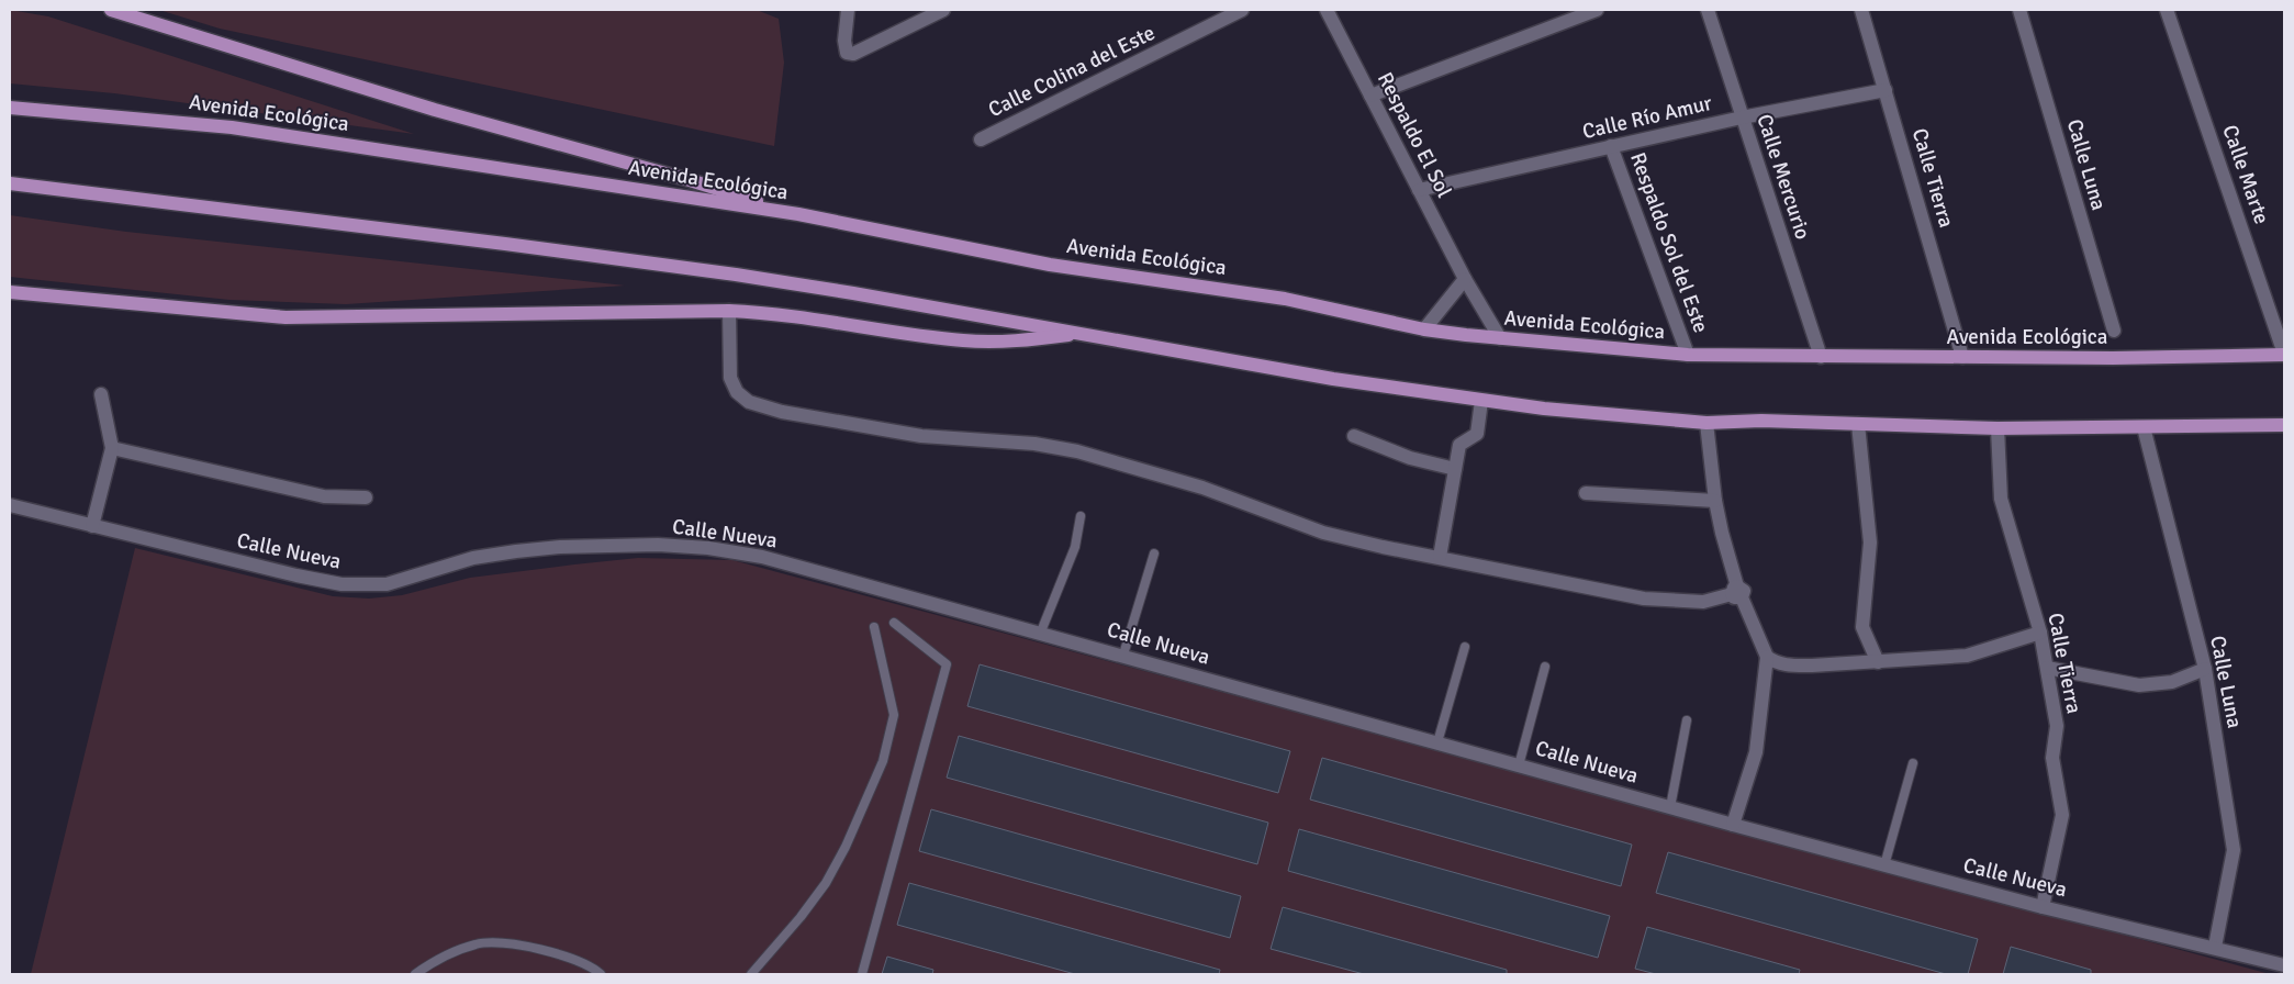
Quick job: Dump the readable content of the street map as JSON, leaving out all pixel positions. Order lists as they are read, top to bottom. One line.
{"streets":{"main road":["Avenida Ecológica"],"street":["Calle Colina del Este","Calle Río Amur","Respaldo El Sol","Calle Luna","Calle Marte","Calle Mercurio","Calle Tierra","Respaldo Sol del Este","Calle Nueva"]},"crossings":[["Avenida Ecológica","Respaldo El Sol"],["Avenida Ecológica","Calle Marte"],["Avenida Ecológica","Calle Mercurio"],["Avenida Ecológica","Calle Tierra"],["Avenida Ecológica","Respaldo Sol del Este"],["Calle Río Amur","Respaldo El Sol"],["Calle Río Amur","Calle Mercurio"],["Calle Río Amur","Calle Tierra"],["Calle Río Amur","Respaldo Sol del Este"],["Calle Luna","Calle Nueva"],["Calle Tierra","Calle Nueva"]]}
